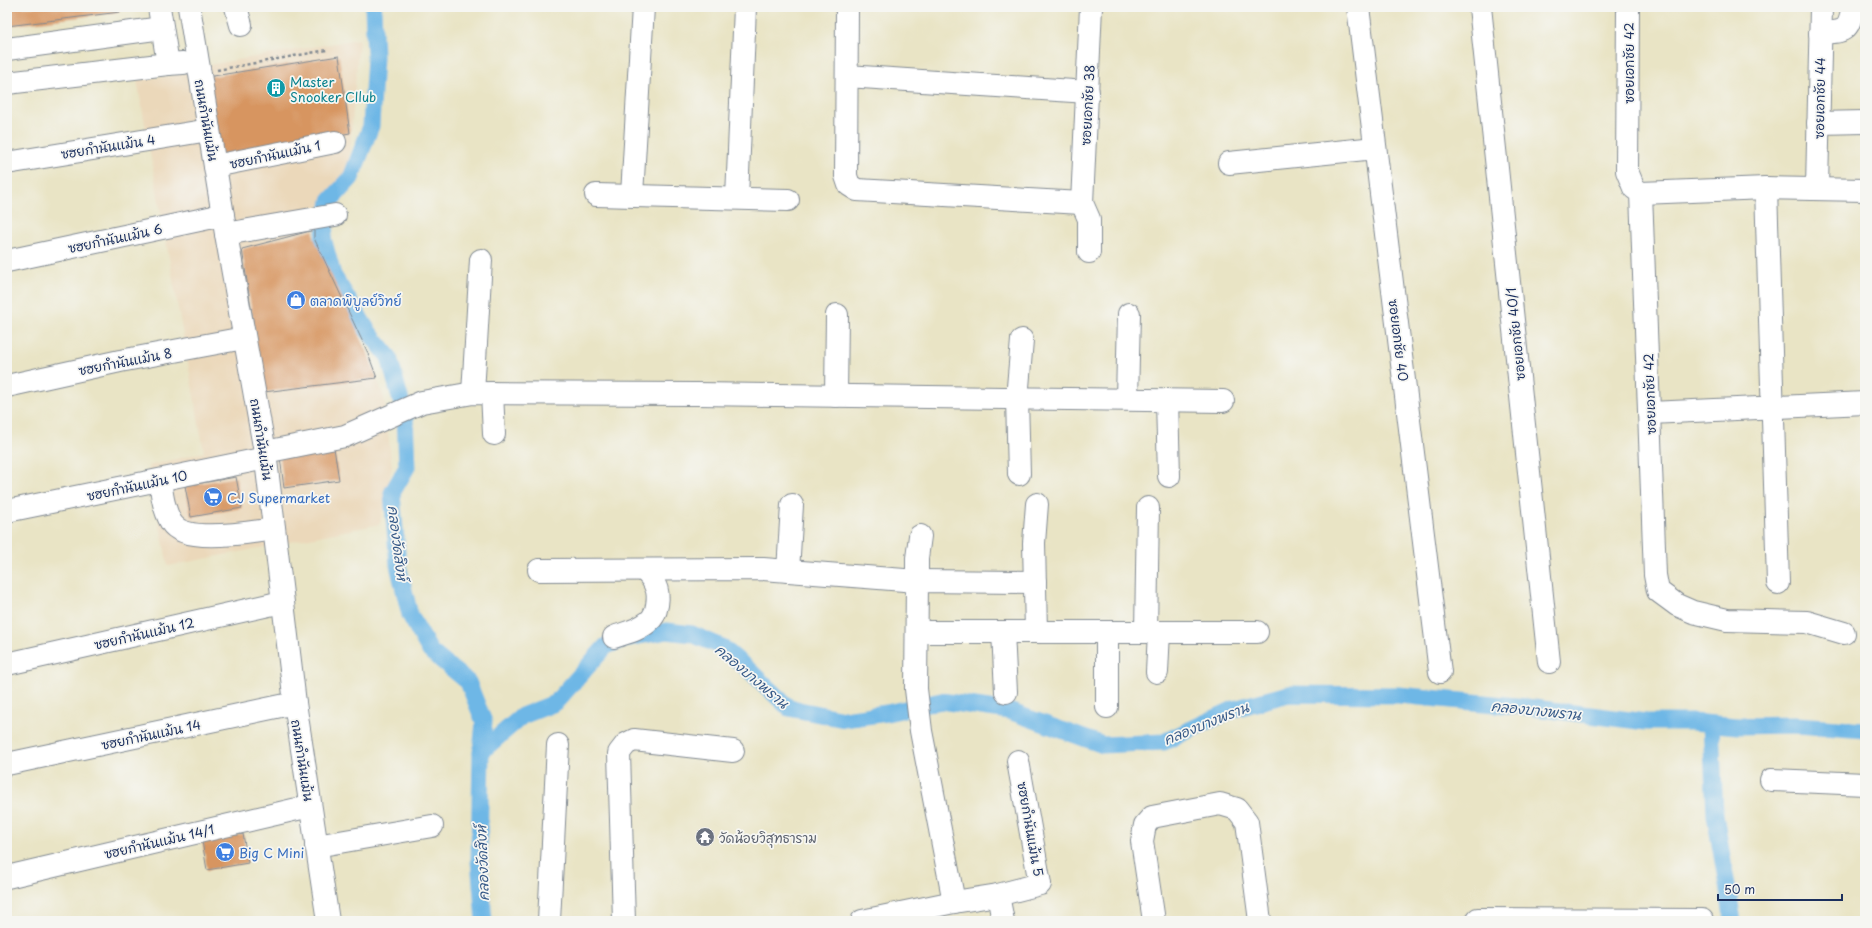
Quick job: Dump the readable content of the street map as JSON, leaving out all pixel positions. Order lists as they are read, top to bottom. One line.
{"streets":{"street":["ซอยเอกชัย 42","ซอยเอกชัย 44","ซอยเอกชัย 38","ถนนกำนันแม้น","ซฮยกำนันแม้น 4","ซฮยกำนันแม้น 1","ซฮยกำนันแม้น 6","ซอยเอกชัย 40/1","ซอยเอกชัย 40","ซฮยกำนันแม้น 8","ซฮยกำนันแม้น 10","ซฮยกำนันแม้น 12","ซฮยกำนันแม้น 14","ซฮยกำนันแม้น 5","ซฮยกำนันแม้น 14/1"]},"crossings":[["ถนนกำนันแม้น","ซฮยกำนันแม้น 4"],["ถนนกำนันแม้น","ซฮยกำนันแม้น 1"],["ถนนกำนันแม้น","ซฮยกำนันแม้น 6"],["ถนนกำนันแม้น","ซฮยกำนันแม้น 8"],["ถนนกำนันแม้น","ซฮยกำนันแม้น 10"],["ถนนกำนันแม้น","ซฮยกำนันแม้น 12"],["ถนนกำนันแม้น","ซฮยกำนันแม้น 14"],["ถนนกำนันแม้น","ซฮยกำนันแม้น 14/1"]],"water":["คลองวัดสิงห์","คลองบางพราน"],"places":{"building":["Master Snooker Cllub"],"shop":["ตลาดพิบูลย์วิทย์"],"supermarket":["CJ Supermarket","Big C Mini"],"temple":["วัดน้อยวิสุทธาราม"]},"scale_bar":"50 m"}
